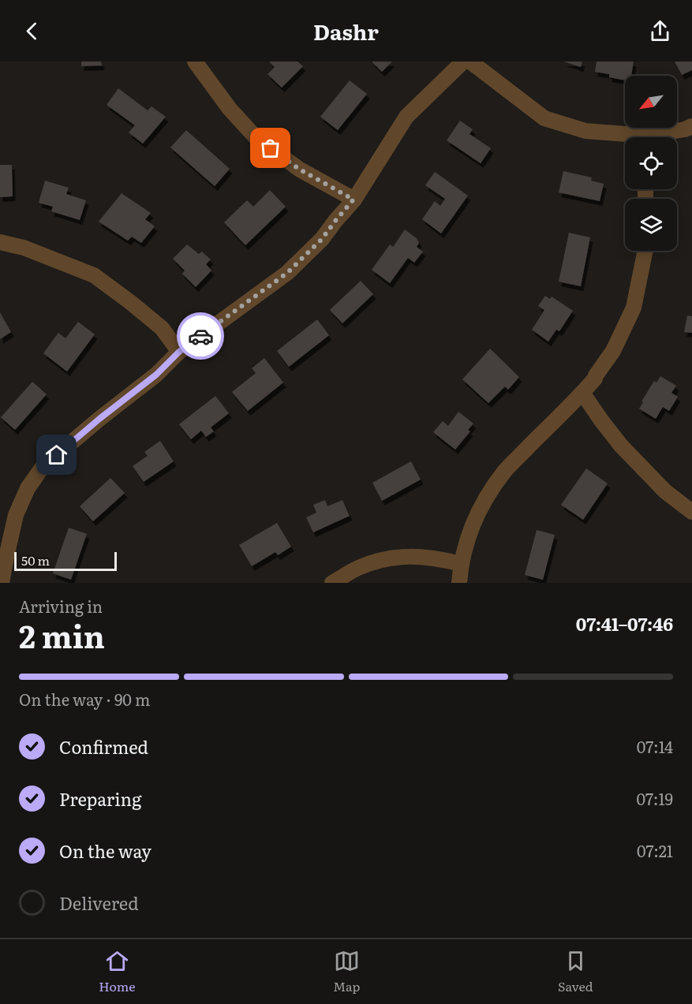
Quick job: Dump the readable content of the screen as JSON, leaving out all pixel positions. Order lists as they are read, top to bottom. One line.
{"scale_bar":"50 m","north":"bottom left","page":{"header":"Dashr","scale":"50 m","heading":["2 min","Arriving in","07:41–07:46"],"bar":"On the way · 90 m","list":[["Confirmed","07:14"],["Preparing","07:19"],["On the way","07:21"],"Delivered"],"tabs":["Home","Map","Saved"]}}
